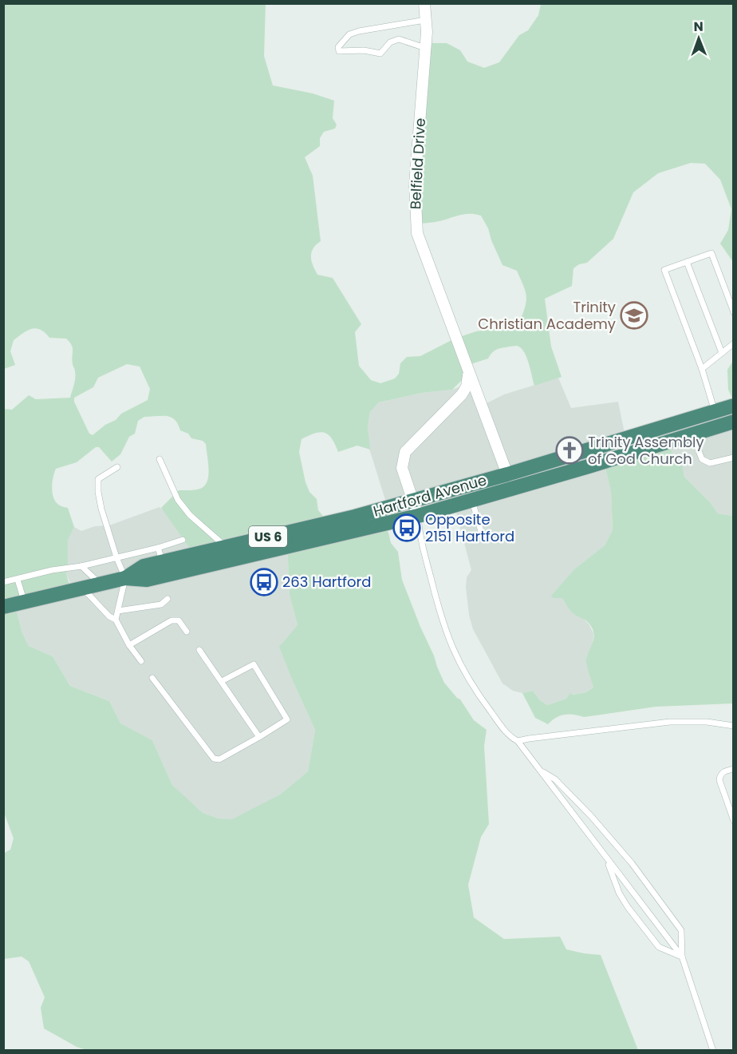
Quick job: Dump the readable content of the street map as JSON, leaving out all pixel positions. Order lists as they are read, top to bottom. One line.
{"streets":{"highway":["Hartford Avenue","US 6"],"street":["Belfield Drive"]},"crossings":[["Belfield Drive","Hartford Avenue"]],"places":{"school or university":["Trinity Christian Academy"],"church":["Trinity Assembly of God Church"],"bus stop":["Opposite 2151 Hartford","263 Hartford"]},"north":"top"}
